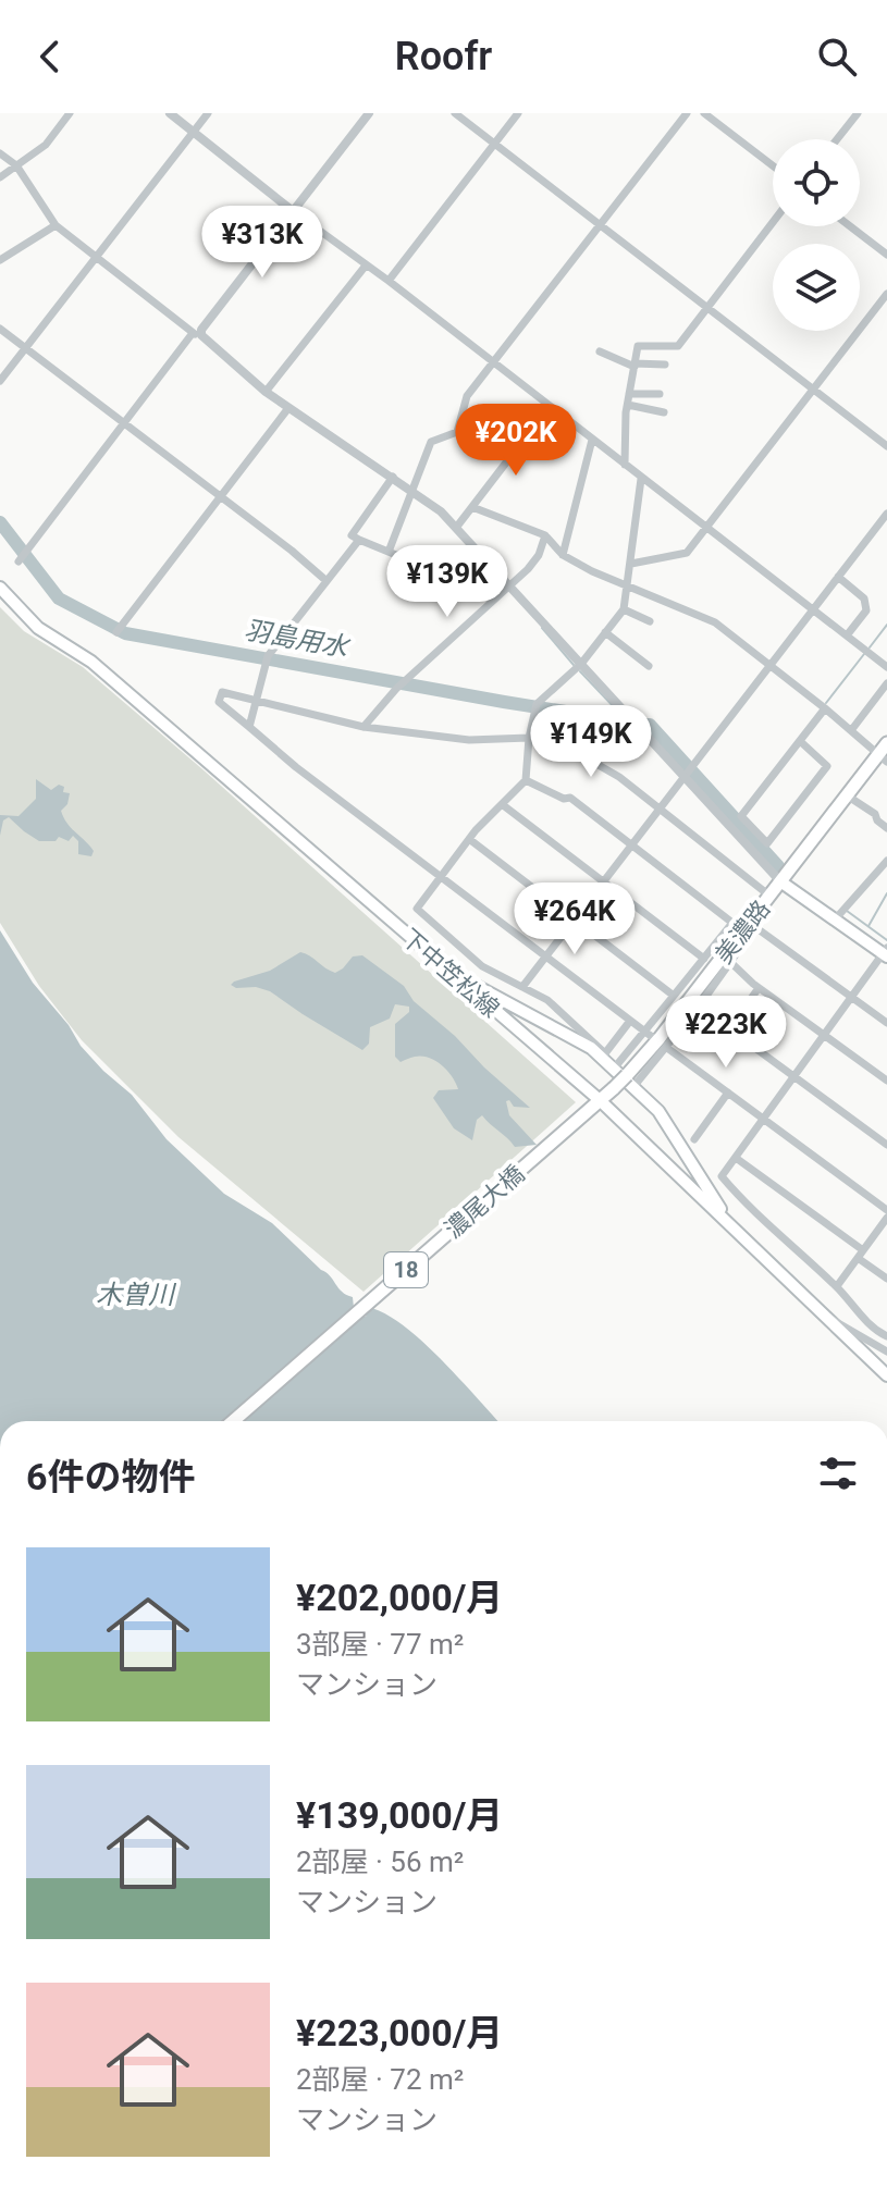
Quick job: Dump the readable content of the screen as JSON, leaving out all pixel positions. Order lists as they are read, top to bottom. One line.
{"streets":{"main road":["美濃路","下中笠松線","濃尾大橋","18"]},"crossings":[["美濃路","下中笠松線"],["美濃路","濃尾大橋"]],"water":["羽島用水","木曽川"],"page":{"header":"Roofr","price":["¥313K","¥202K","¥139K","¥149K","¥264K","¥223K"],"heading":"6件の物件","list":[{"name":"¥202,000/月","note":"3部屋 · 77 m² · マンション"},{"name":"¥139,000/月","note":"2部屋 · 56 m² · マンション"},{"name":"¥223,000/月","note":"2部屋 · 72 m² · マンション"}]}}
